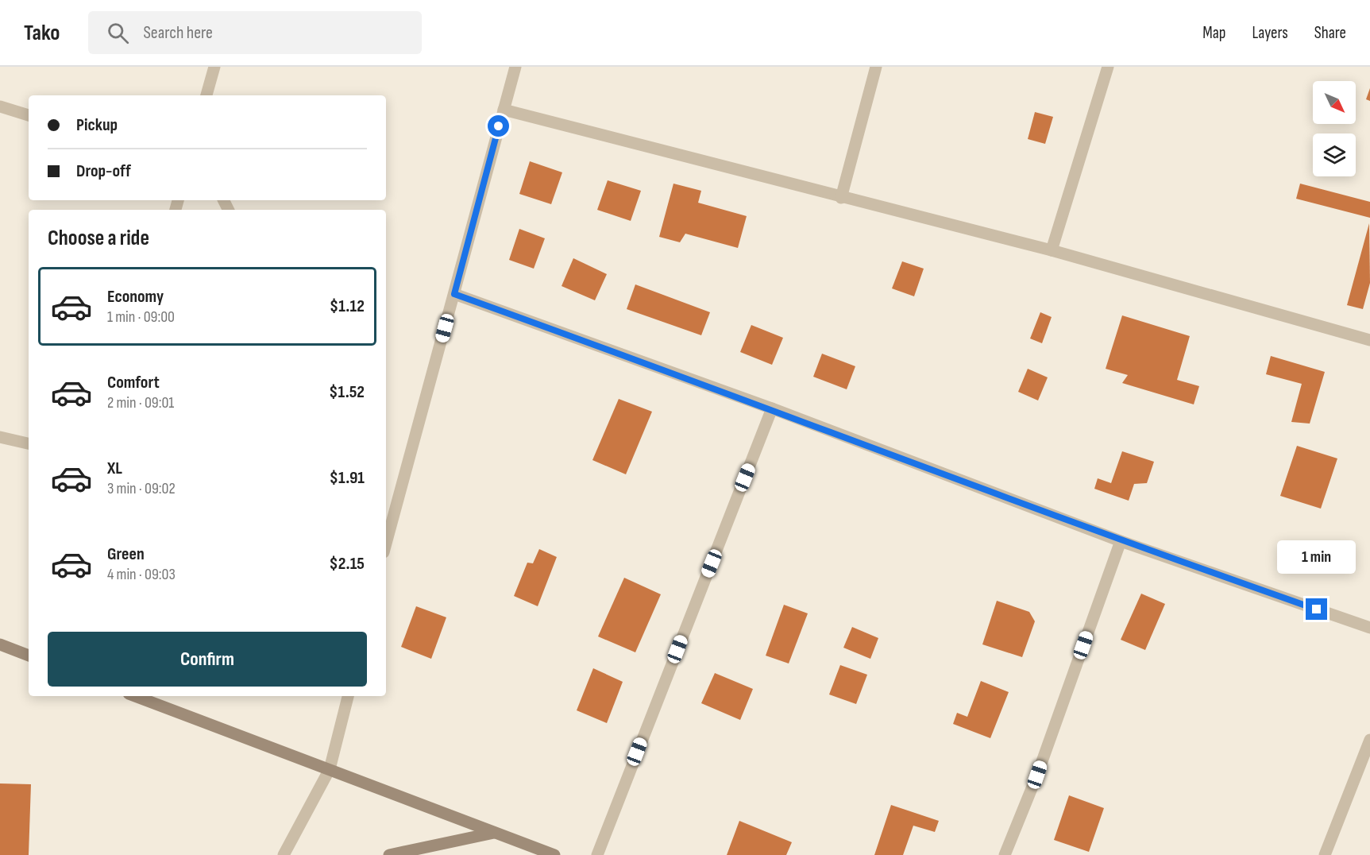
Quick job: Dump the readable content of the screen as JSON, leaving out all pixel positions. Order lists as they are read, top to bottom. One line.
{"north":"bottom right","page":{"header":"Tako","search":"Search here","nav":["Map","Layers","Share"],"banner":["Pickup","Drop-off"],"heading":"Choose a ride","list":[{"name":"Economy","note":"1 min · 09:00","value":"$1.12"},{"name":"Comfort","note":"2 min · 09:01","value":"$1.52"},{"name":"XL","note":"3 min · 09:02","value":"$1.91"},{"name":"Green","note":"4 min · 09:03","value":"$2.15"}],"bubble":"1 min","buttons":"Confirm"}}
